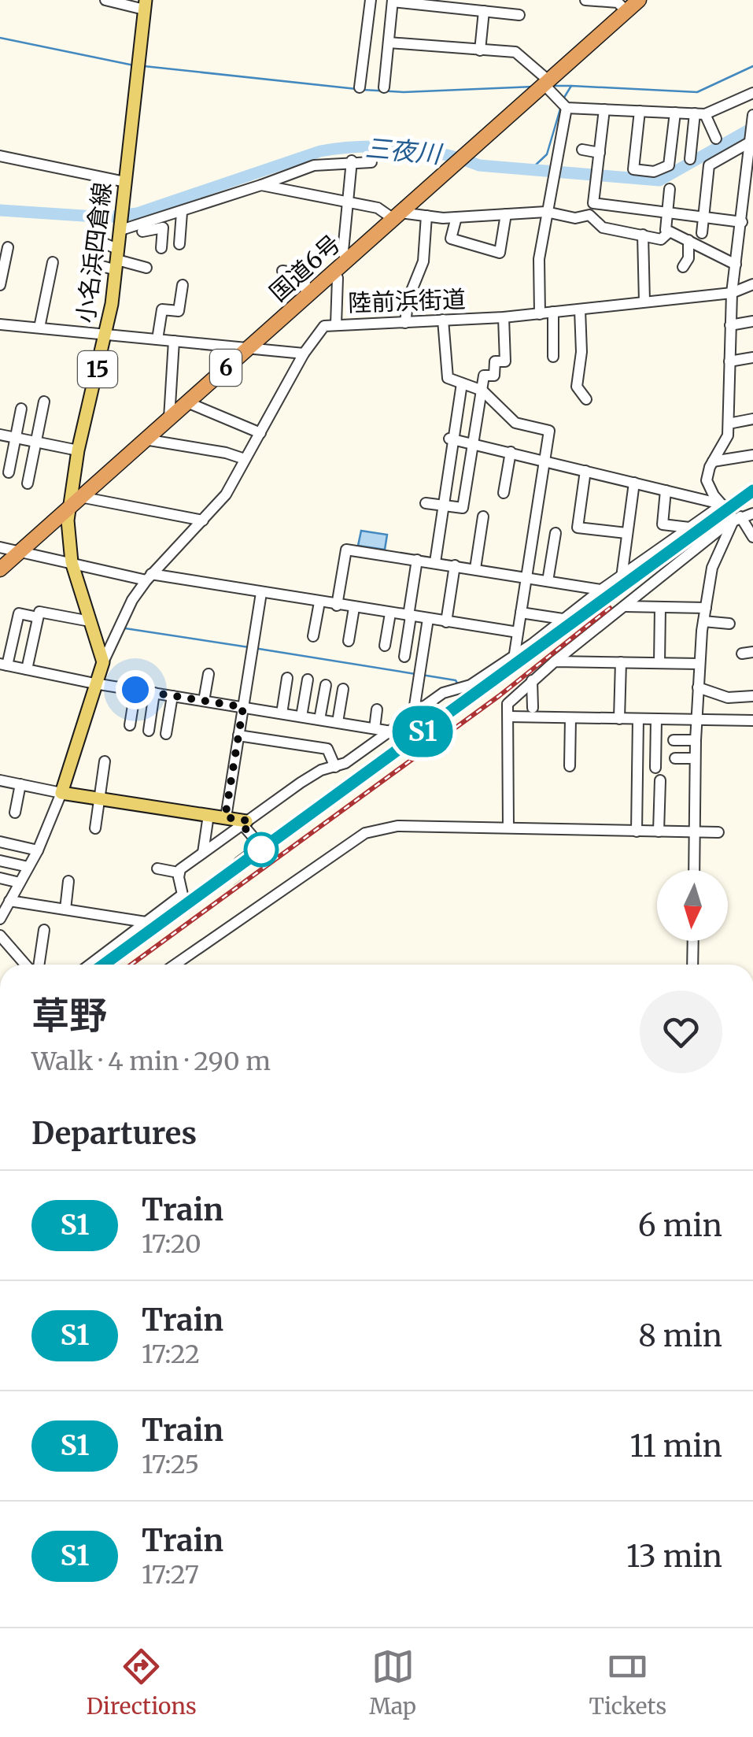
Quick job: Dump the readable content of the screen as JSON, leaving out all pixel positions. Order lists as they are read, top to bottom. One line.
{"streets":{"highway":["国道6号","6"],"main road":["小名浜四倉線","15"],"street":["陸前浜街道"]},"crossings":[["小名浜四倉線","国道6号"],["小名浜四倉線","陸前浜街道"]],"water":["三夜川"],"north":"bottom","page":{"on_map":"S1","heading":[["草野","Walk · 4 min · 290 m"],"Departures"],"list":[{"mark":"S1","name":"Train","note":"17:20","value":"6 min"},{"mark":"S1","name":"Train","note":"17:22","value":"8 min"},{"mark":"S1","name":"Train","note":"17:25","value":"11 min"},{"mark":"S1","name":"Train","note":"17:27","value":"13 min"}],"tabs":["Directions","Map","Tickets"]}}
